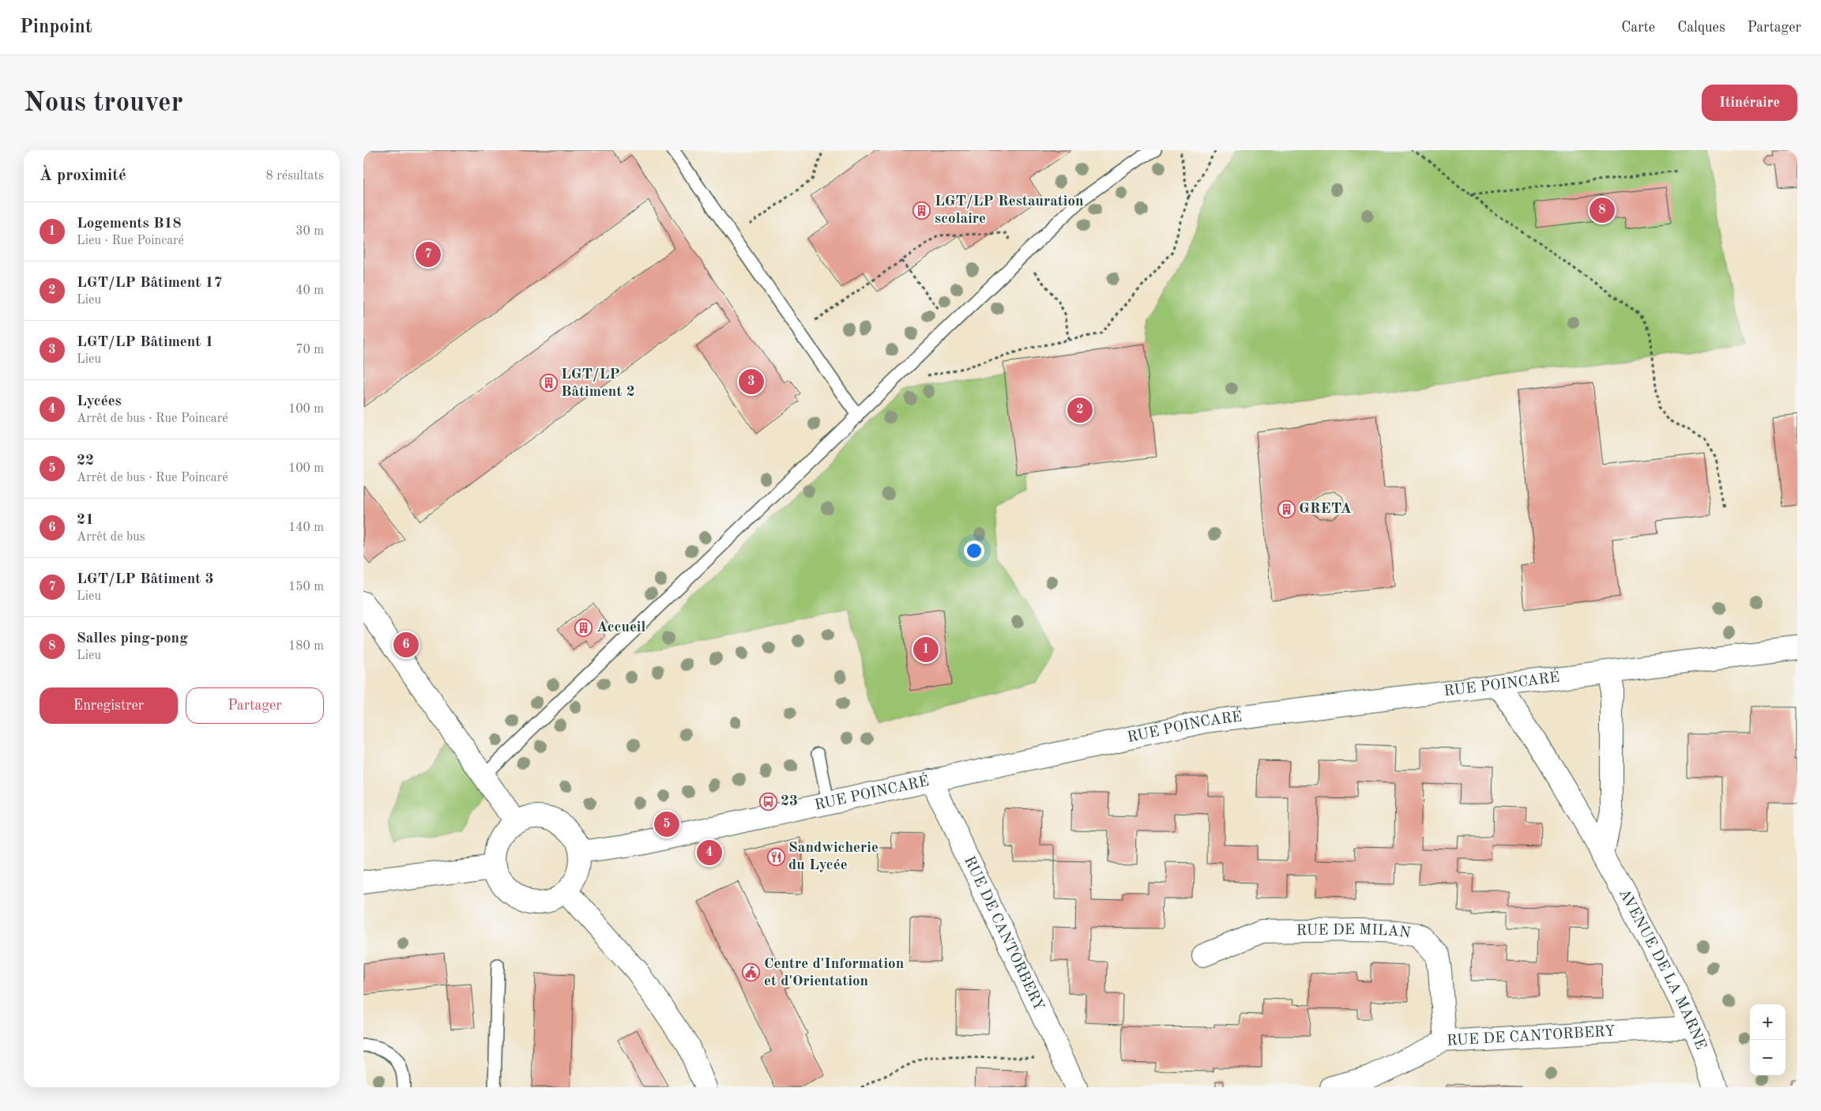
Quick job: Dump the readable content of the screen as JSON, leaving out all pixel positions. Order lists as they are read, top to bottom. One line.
{"streets":{"street":["RUE POINCARÉ","RUE DE CANTORBERY","RUE DE MILAN","AVENUE DE LA MARNE"]},"crossings":[["RUE POINCARÉ","RUE DE CANTORBERY"],["RUE POINCARÉ","AVENUE DE LA MARNE"],["RUE DE CANTORBERY","RUE DE MILAN"],["RUE DE CANTORBERY","AVENUE DE LA MARNE"]],"places":{"building":["LGT/LP Restauration scolaire","LGT/LP Bâtiment 2","GRETA","Accueil"],"bus stop":["23"],"restaurant":["Sandwicherie du Lycée"],"public building":["Centre d'Information et d'Orientation"]},"page":{"header":"Pinpoint","nav":["Carte","Calques","Partager"],"buttons":["Itinéraire",["Enregistrer","Partager"]],"title":"Nous trouver","heading":["À proximité","8 résultats"],"pins":["8","7","3","2","6","1","5","4"],"list":[{"mark":"1","name":"Logements B18","note":"Lieu · Rue Poincaré","value":"30 m"},{"mark":"2","name":"LGT/LP Bâtiment 17","note":"Lieu","value":"40 m"},{"mark":"3","name":"LGT/LP Bâtiment 1","note":"Lieu","value":"70 m"},{"mark":"4","name":"Lycées","note":"Arrêt de bus · Rue Poincaré","value":"100 m"},{"mark":"5","name":"22","note":"Arrêt de bus · Rue Poincaré","value":"100 m"},{"mark":"6","name":"21","note":"Arrêt de bus","value":"140 m"},{"mark":"7","name":"LGT/LP Bâtiment 3","note":"Lieu","value":"150 m"},{"mark":"8","name":"Salles ping-pong","note":"Lieu","value":"180 m"}],"map_buttons":["+","−"]}}
